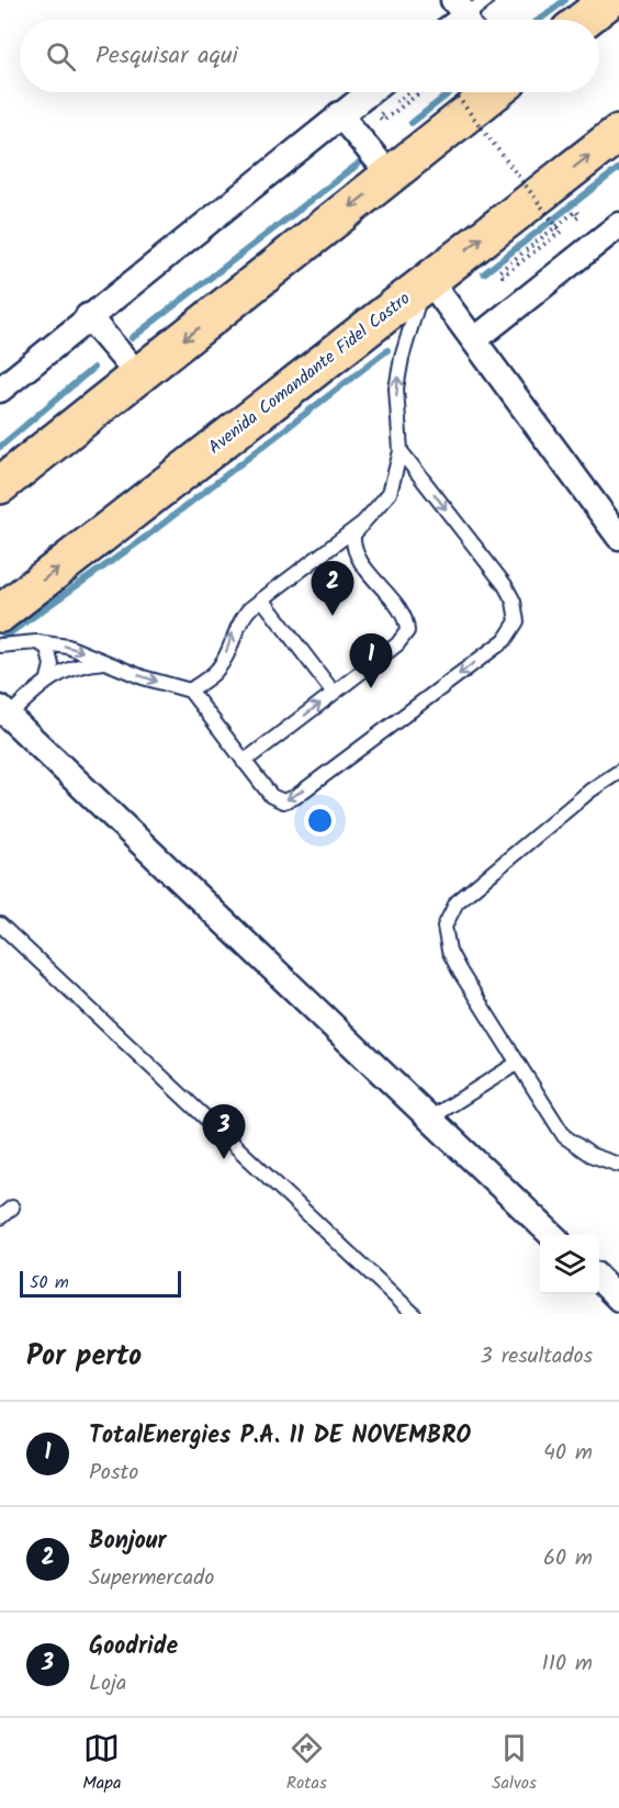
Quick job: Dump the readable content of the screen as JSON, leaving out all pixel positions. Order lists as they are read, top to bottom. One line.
{"streets":{"highway":["Avenida Comandante Fidel Castro"]},"scale_bar":"50 m","page":{"search":"Pesquisar aqui","pins":["2","1","3"],"scale":"50 m","heading":["Por perto","3 resultados"],"list":[{"mark":"1","name":"TotalEnergies P.A. 11 DE NOVEMBRO","note":"Posto","value":"40 m"},{"mark":"2","name":"Bonjour","note":"Supermercado","value":"60 m"},{"mark":"3","name":"Goodride","note":"Loja","value":"110 m"}],"nav":["Mapa","Rotas","Salvos"]}}
